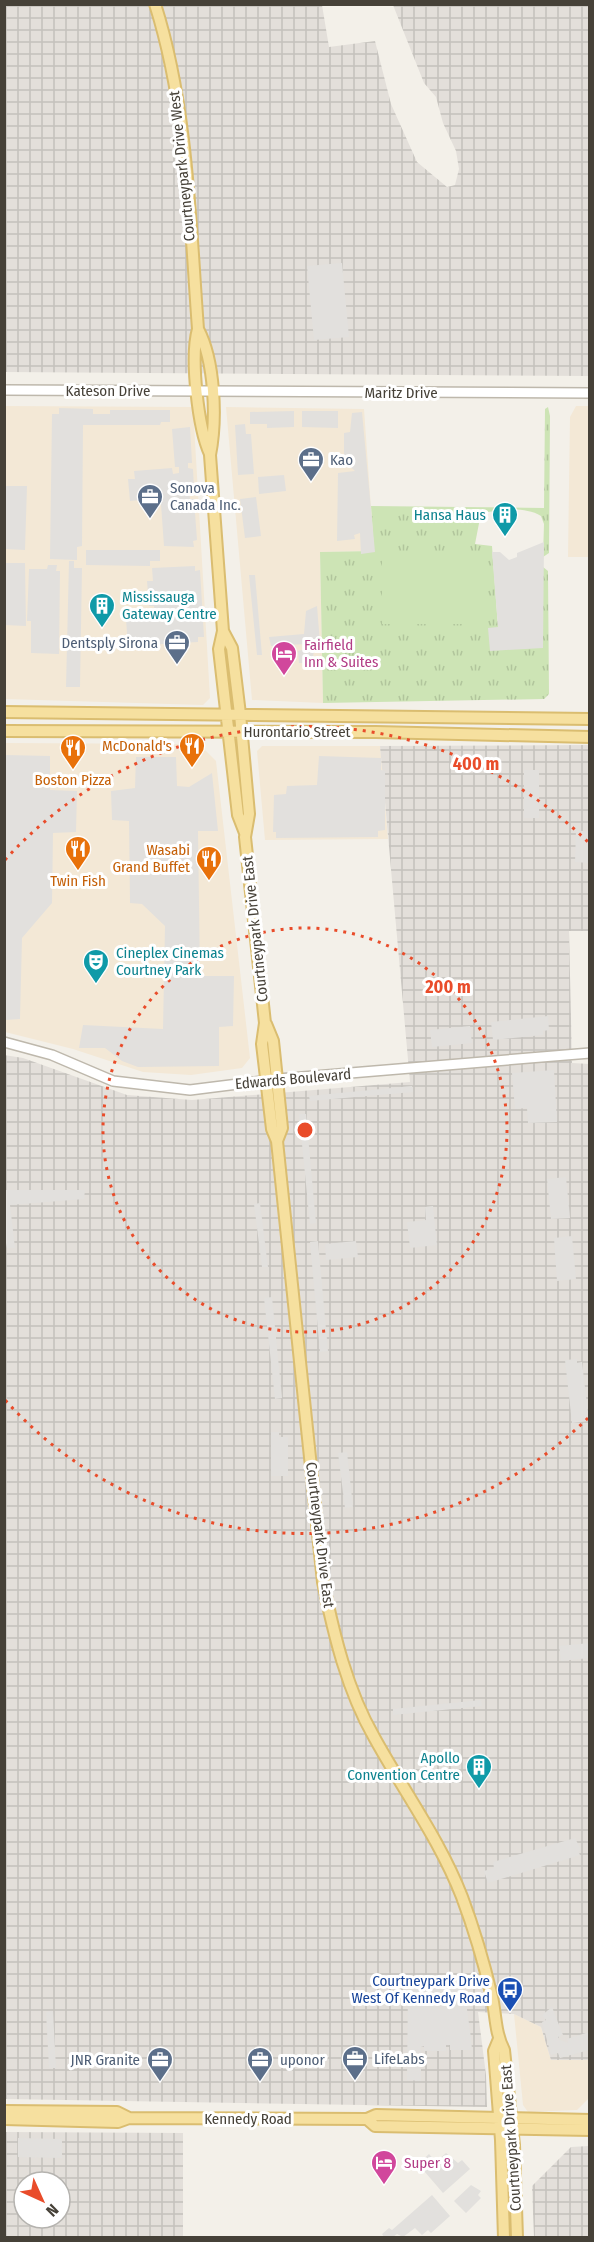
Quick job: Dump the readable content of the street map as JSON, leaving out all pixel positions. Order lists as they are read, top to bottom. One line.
{"streets":{"main road":["Courtneypark Drive West","Hurontario Street","Courtneypark Drive East","Kennedy Road"],"street":["Kateson Drive","Maritz Drive","Edwards Boulevard"]},"crossings":[["Courtneypark Drive West","Kateson Drive"],["Courtneypark Drive West","Maritz Drive"],["Courtneypark Drive West","Hurontario Street"],["Courtneypark Drive West","Courtneypark Drive East"],["Kateson Drive","Maritz Drive"],["Hurontario Street","Courtneypark Drive East"],["Courtneypark Drive East","Edwards Boulevard"],["Courtneypark Drive East","Kennedy Road"]],"places":{"office":["Kao","Sonova Canada Inc.","Dentsply Sirona","LifeLabs","JNR Granite","uponor"],"building":["Hansa Haus","Mississauga Gateway Centre","Apollo Convention Centre"],"hotel":["Fairfield Inn & Suites","Super 8"],"restaurant":["McDonald's","Boston Pizza","Twin Fish","Wasabi Grand Buffet"],"theatre":["Cineplex Cinemas Courtney Park"],"bus stop":["Courtneypark Drive West Of Kennedy Road"]},"north":"bottom right","rings":["400 m","200 m"]}
